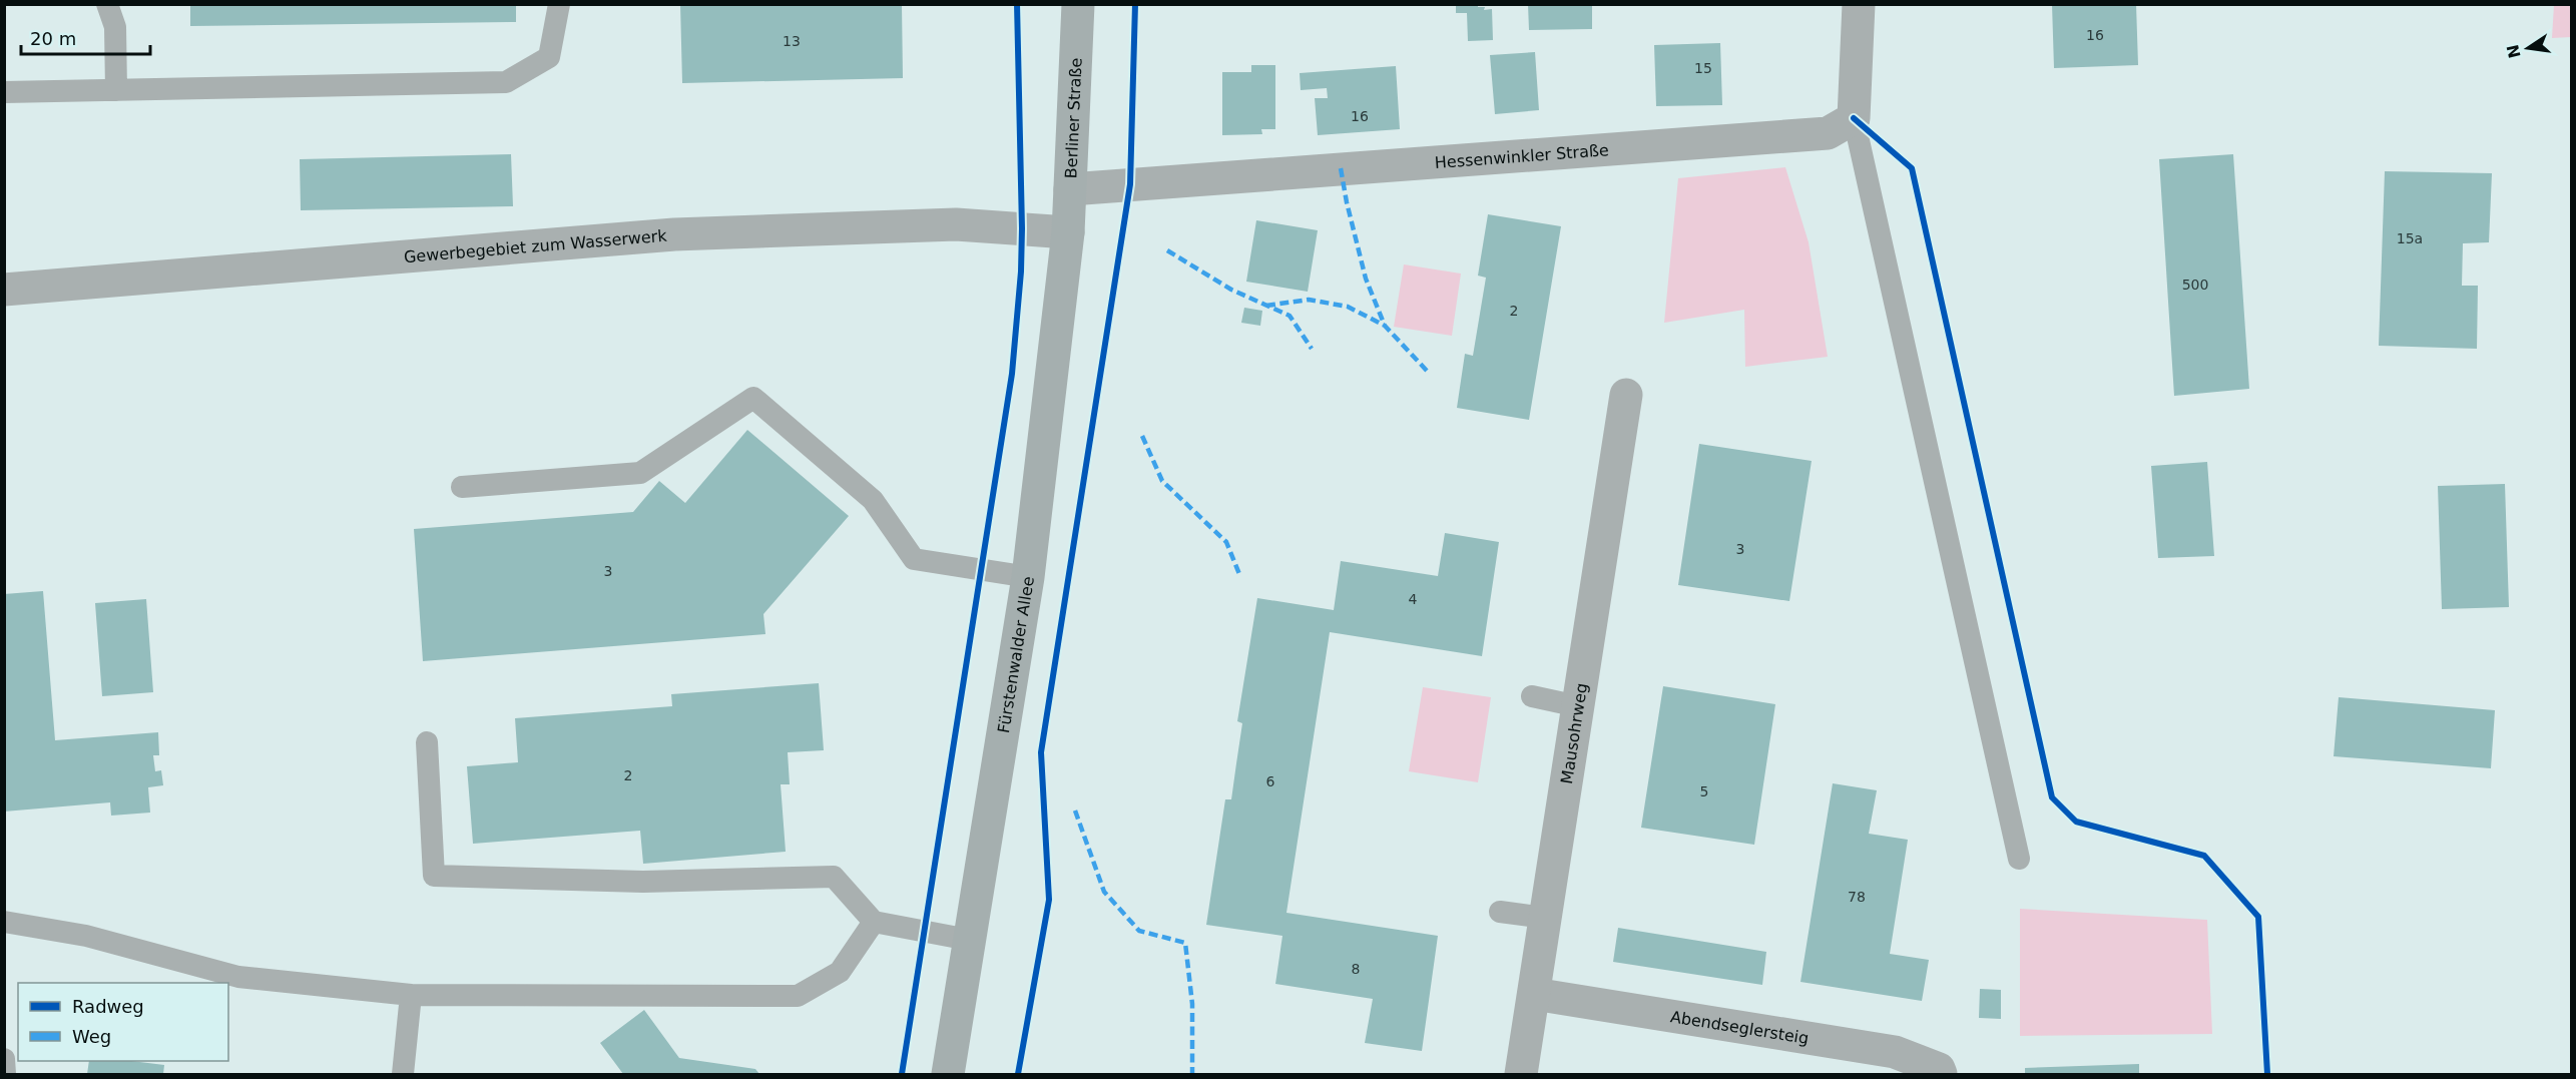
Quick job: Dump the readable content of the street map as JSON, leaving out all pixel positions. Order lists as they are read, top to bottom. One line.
{"streets":{"main road":["Berliner Straße","Fürstenwalder Allee"],"street":["Hessenwinkler Straße","Gewerbegebiet zum Wasserwerk","Mausohrweg","Abendseglersteig"]},"crossings":[["Berliner Straße","Hessenwinkler Straße"],["Berliner Straße","Gewerbegebiet zum Wasserwerk"],["Berliner Straße","Fürstenwalder Allee"],["Gewerbegebiet zum Wasserwerk","Fürstenwalder Allee"],["Mausohrweg","Abendseglersteig"]],"house_numbers":["16","13","15","16","15a","500","2","3","3","4","2","6","5","78","8"],"legend":["Radweg","Weg"],"scale_bar":"20 m","north":"left"}
